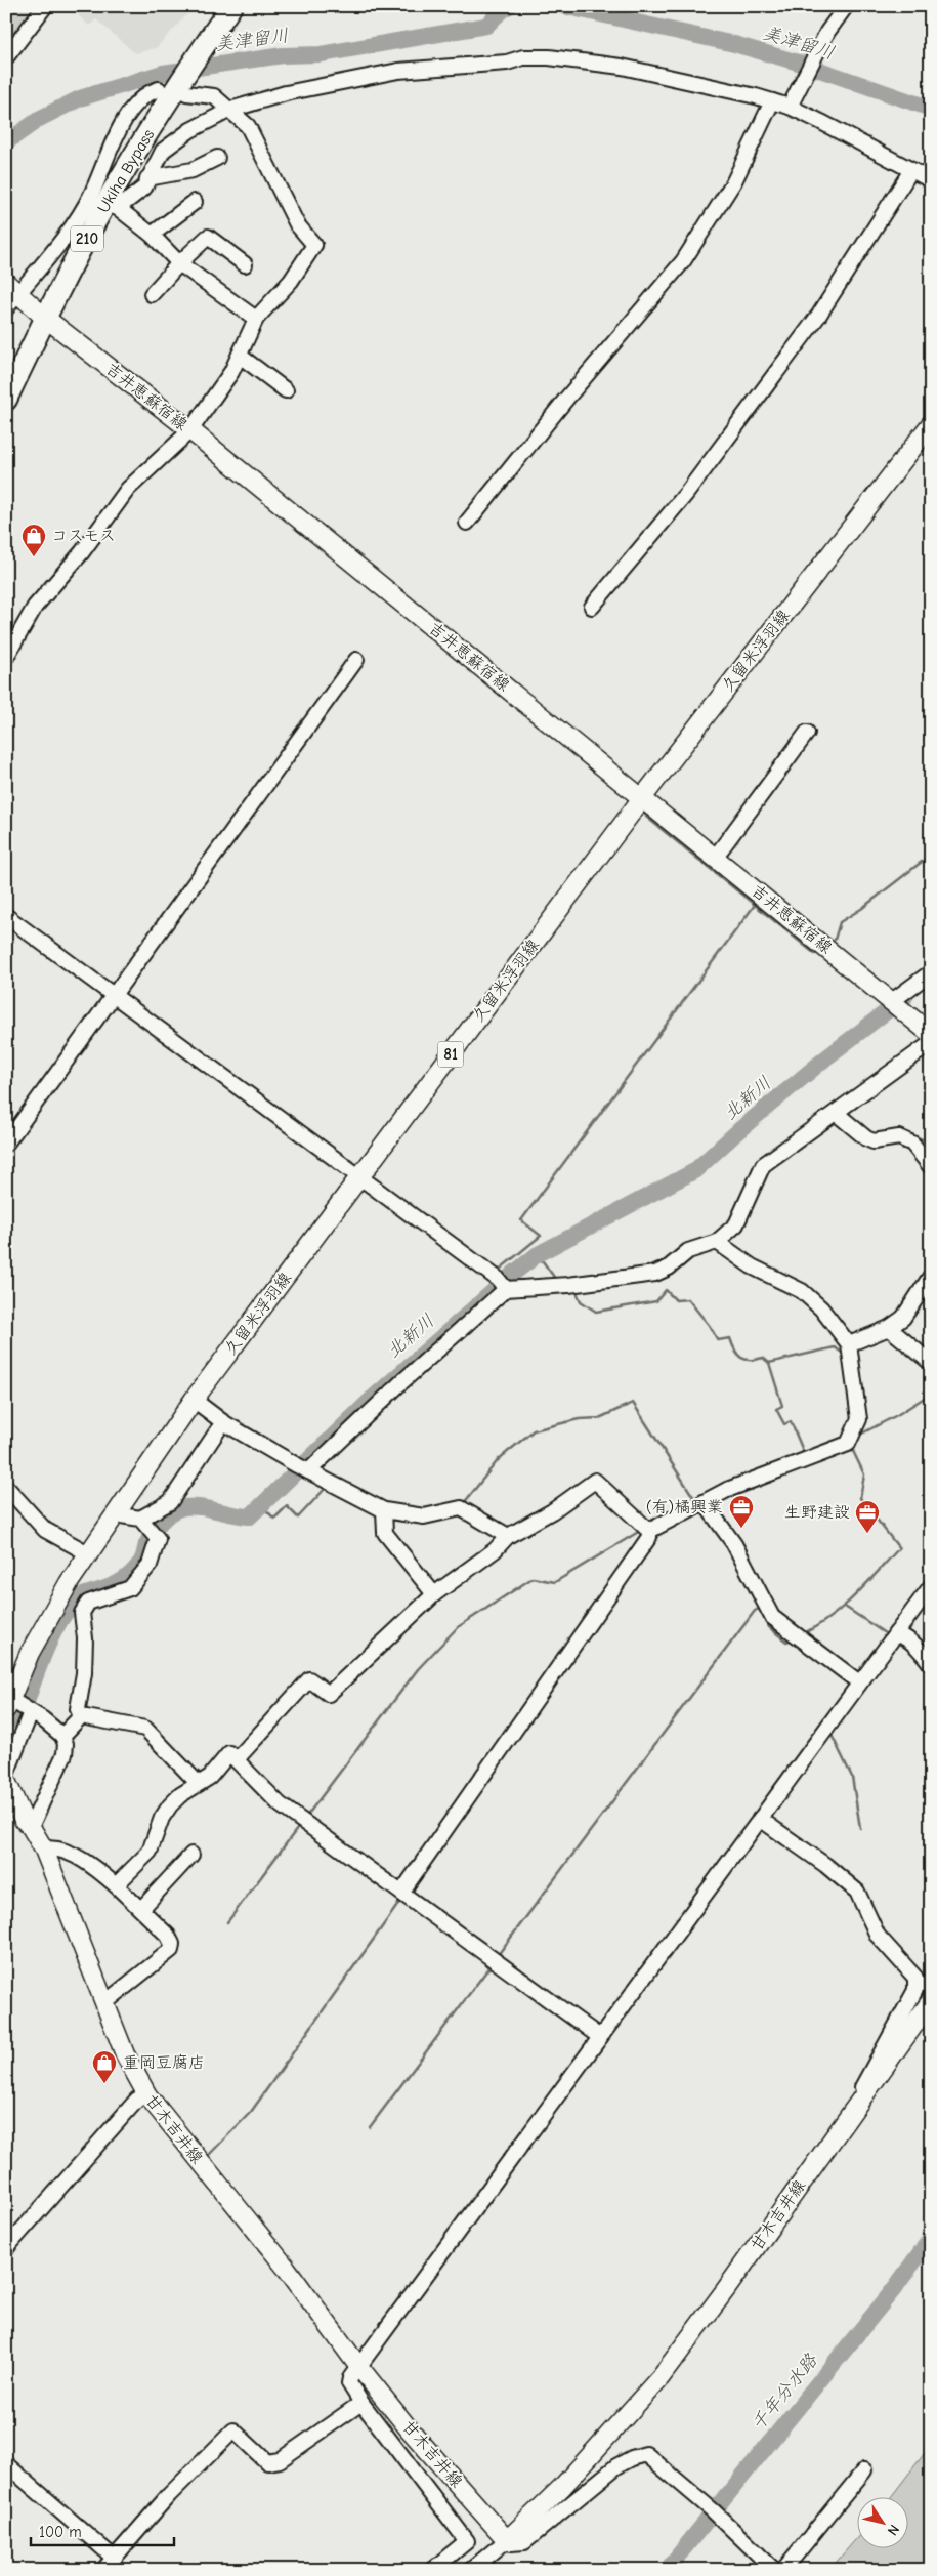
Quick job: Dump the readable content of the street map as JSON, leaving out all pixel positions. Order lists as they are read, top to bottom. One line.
{"streets":{"highway":["Ukiha Bypass","210"],"main road":["吉井恵蘇宿線","久留米浮羽線","81","甘木吉井線"]},"crossings":[["Ukiha Bypass","吉井恵蘇宿線"],["吉井恵蘇宿線","久留米浮羽線"]],"water":["美津留川","北新川","千年分水路"],"places":{"shop":["コスモス","重岡豆腐店"],"office":["(有)橘興業","生野建設"]},"scale_bar":"100 m","north":"bottom right"}
